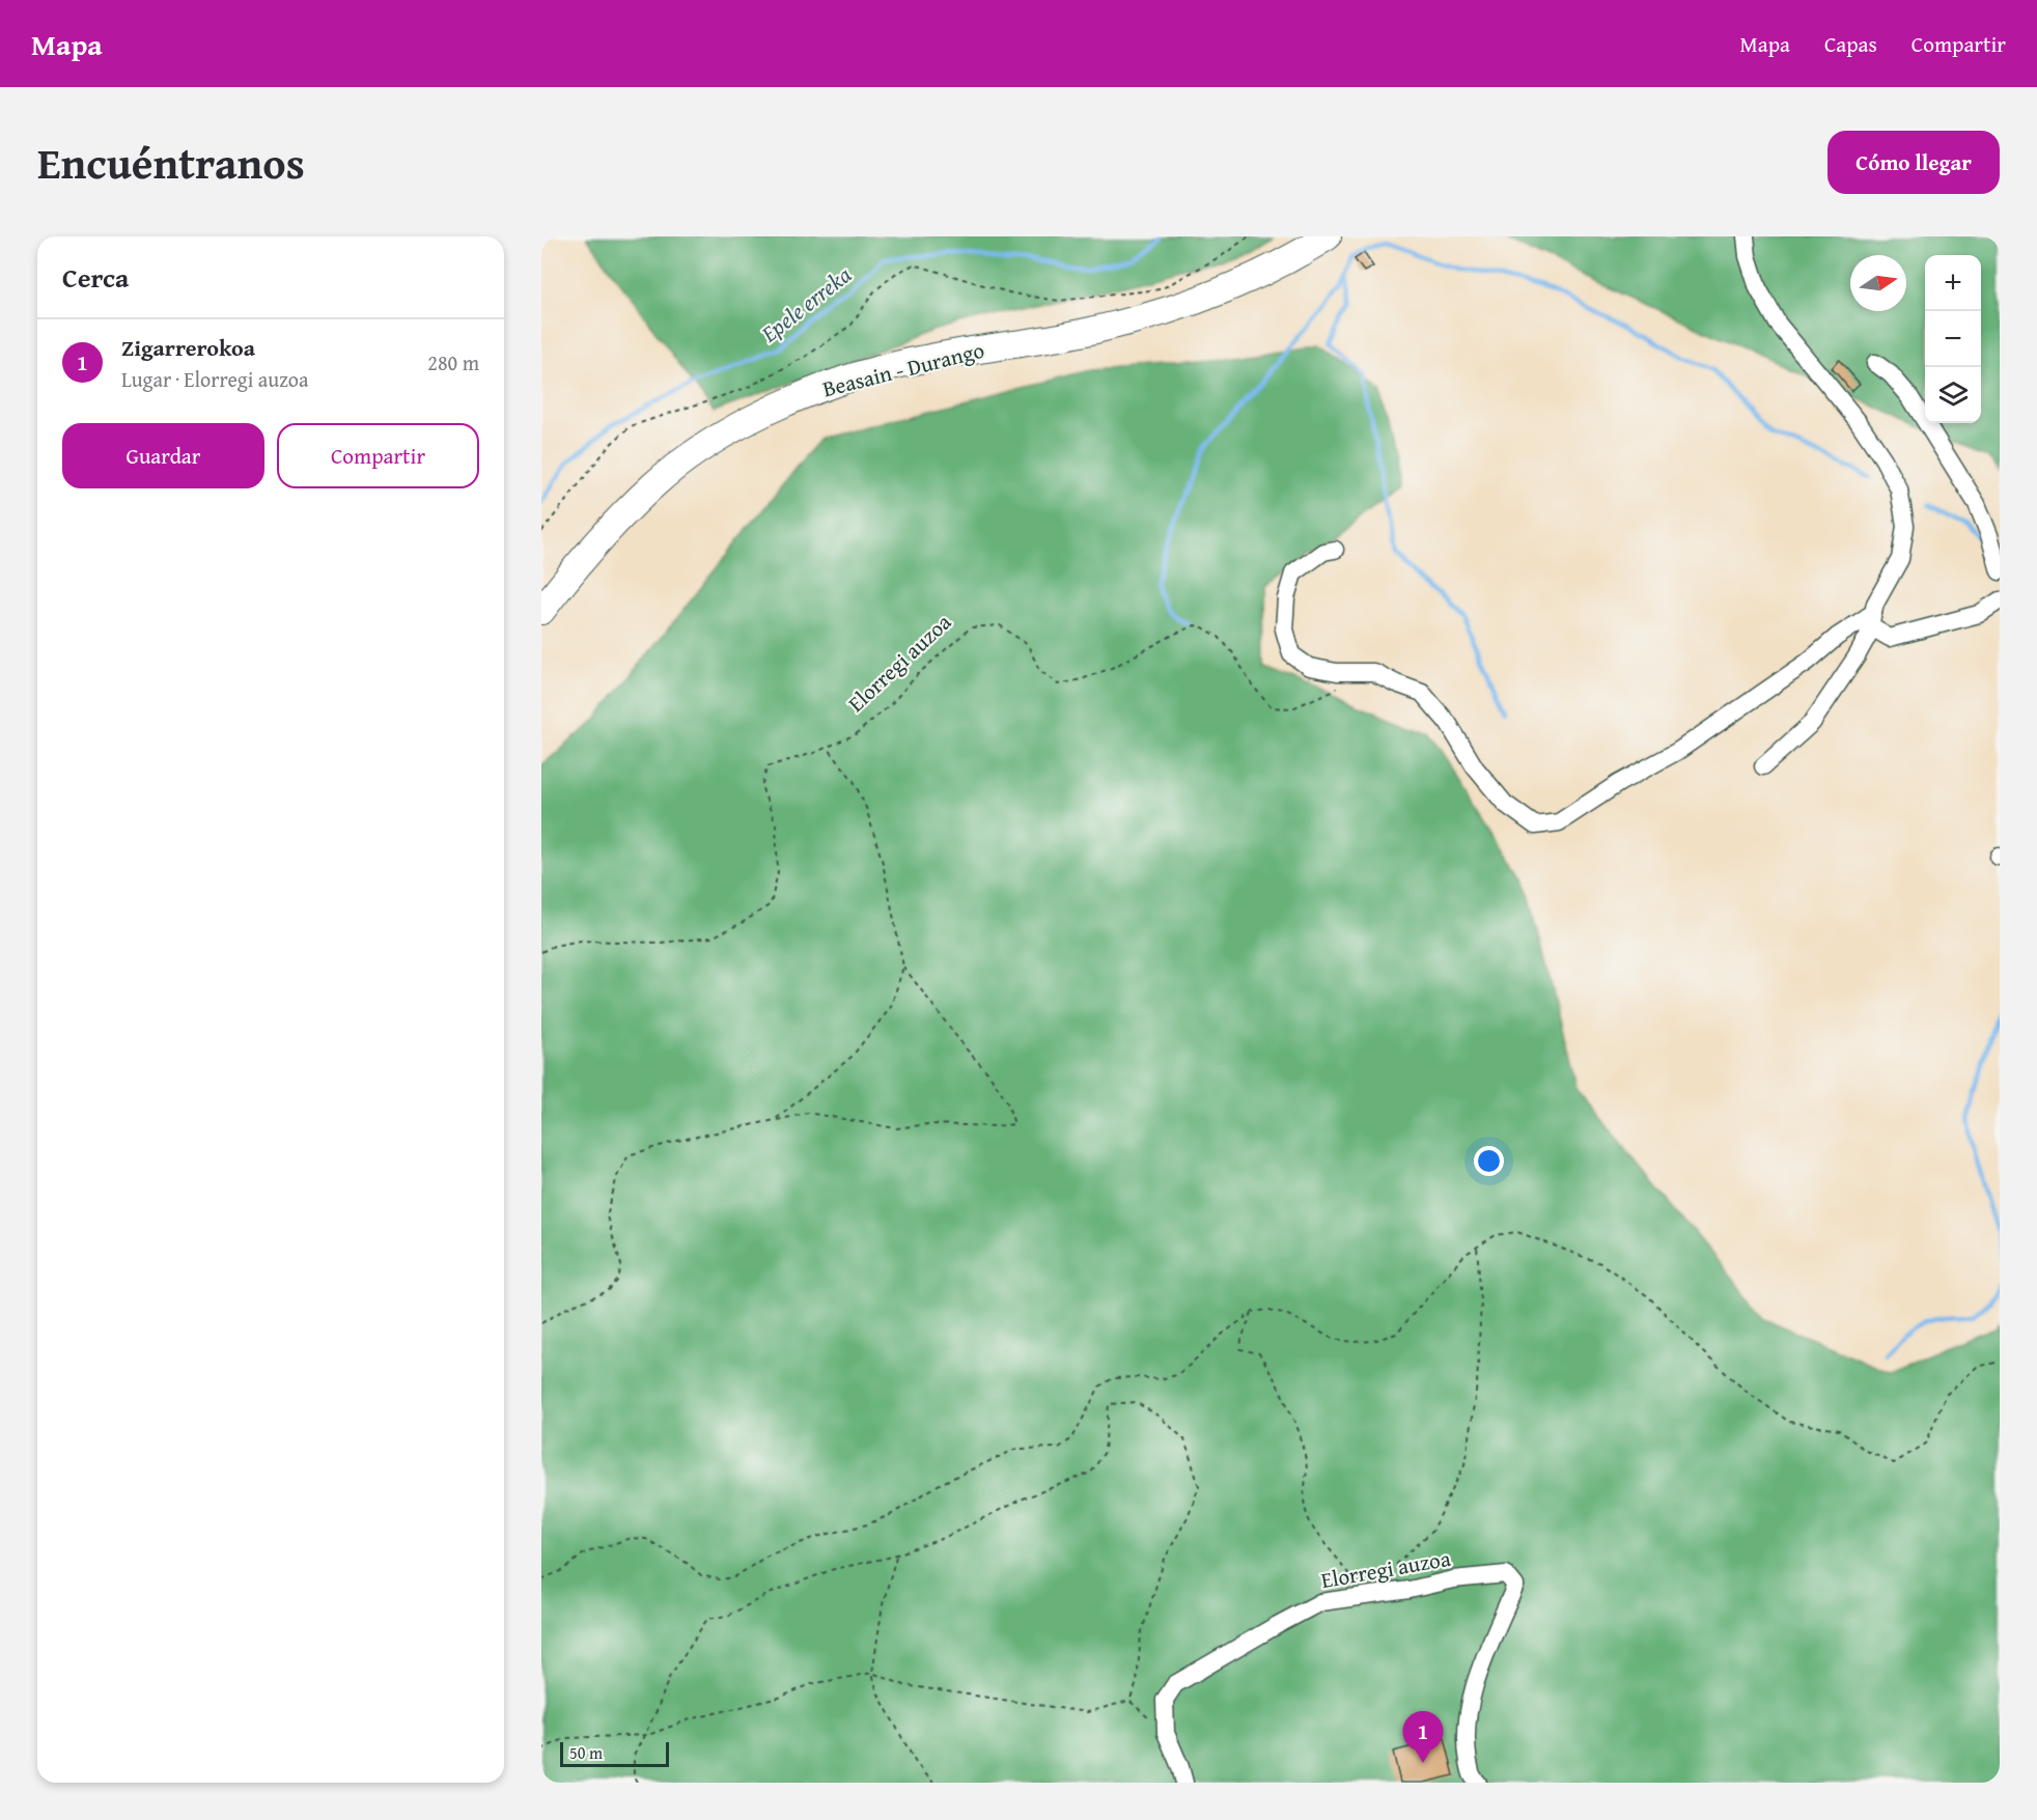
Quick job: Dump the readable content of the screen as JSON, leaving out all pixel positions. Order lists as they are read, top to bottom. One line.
{"streets":{"highway":["Beasain - Durango"],"street":["Elorregi auzoa"]},"water":["Epele erreka"],"scale_bar":"50 m","north":"right","page":{"header":"Mapa","nav":["Mapa","Capas","Compartir"],"title":"Encuéntranos","buttons":["Cómo llegar",["Guardar","Compartir"]],"heading":"Cerca","map_buttons":["+","−"],"list":[{"mark":"1","name":"Zigarrerokoa","note":"Lugar · Elorregi auzoa","value":"280 m"}],"pins":"1","scale":"50 m"}}
